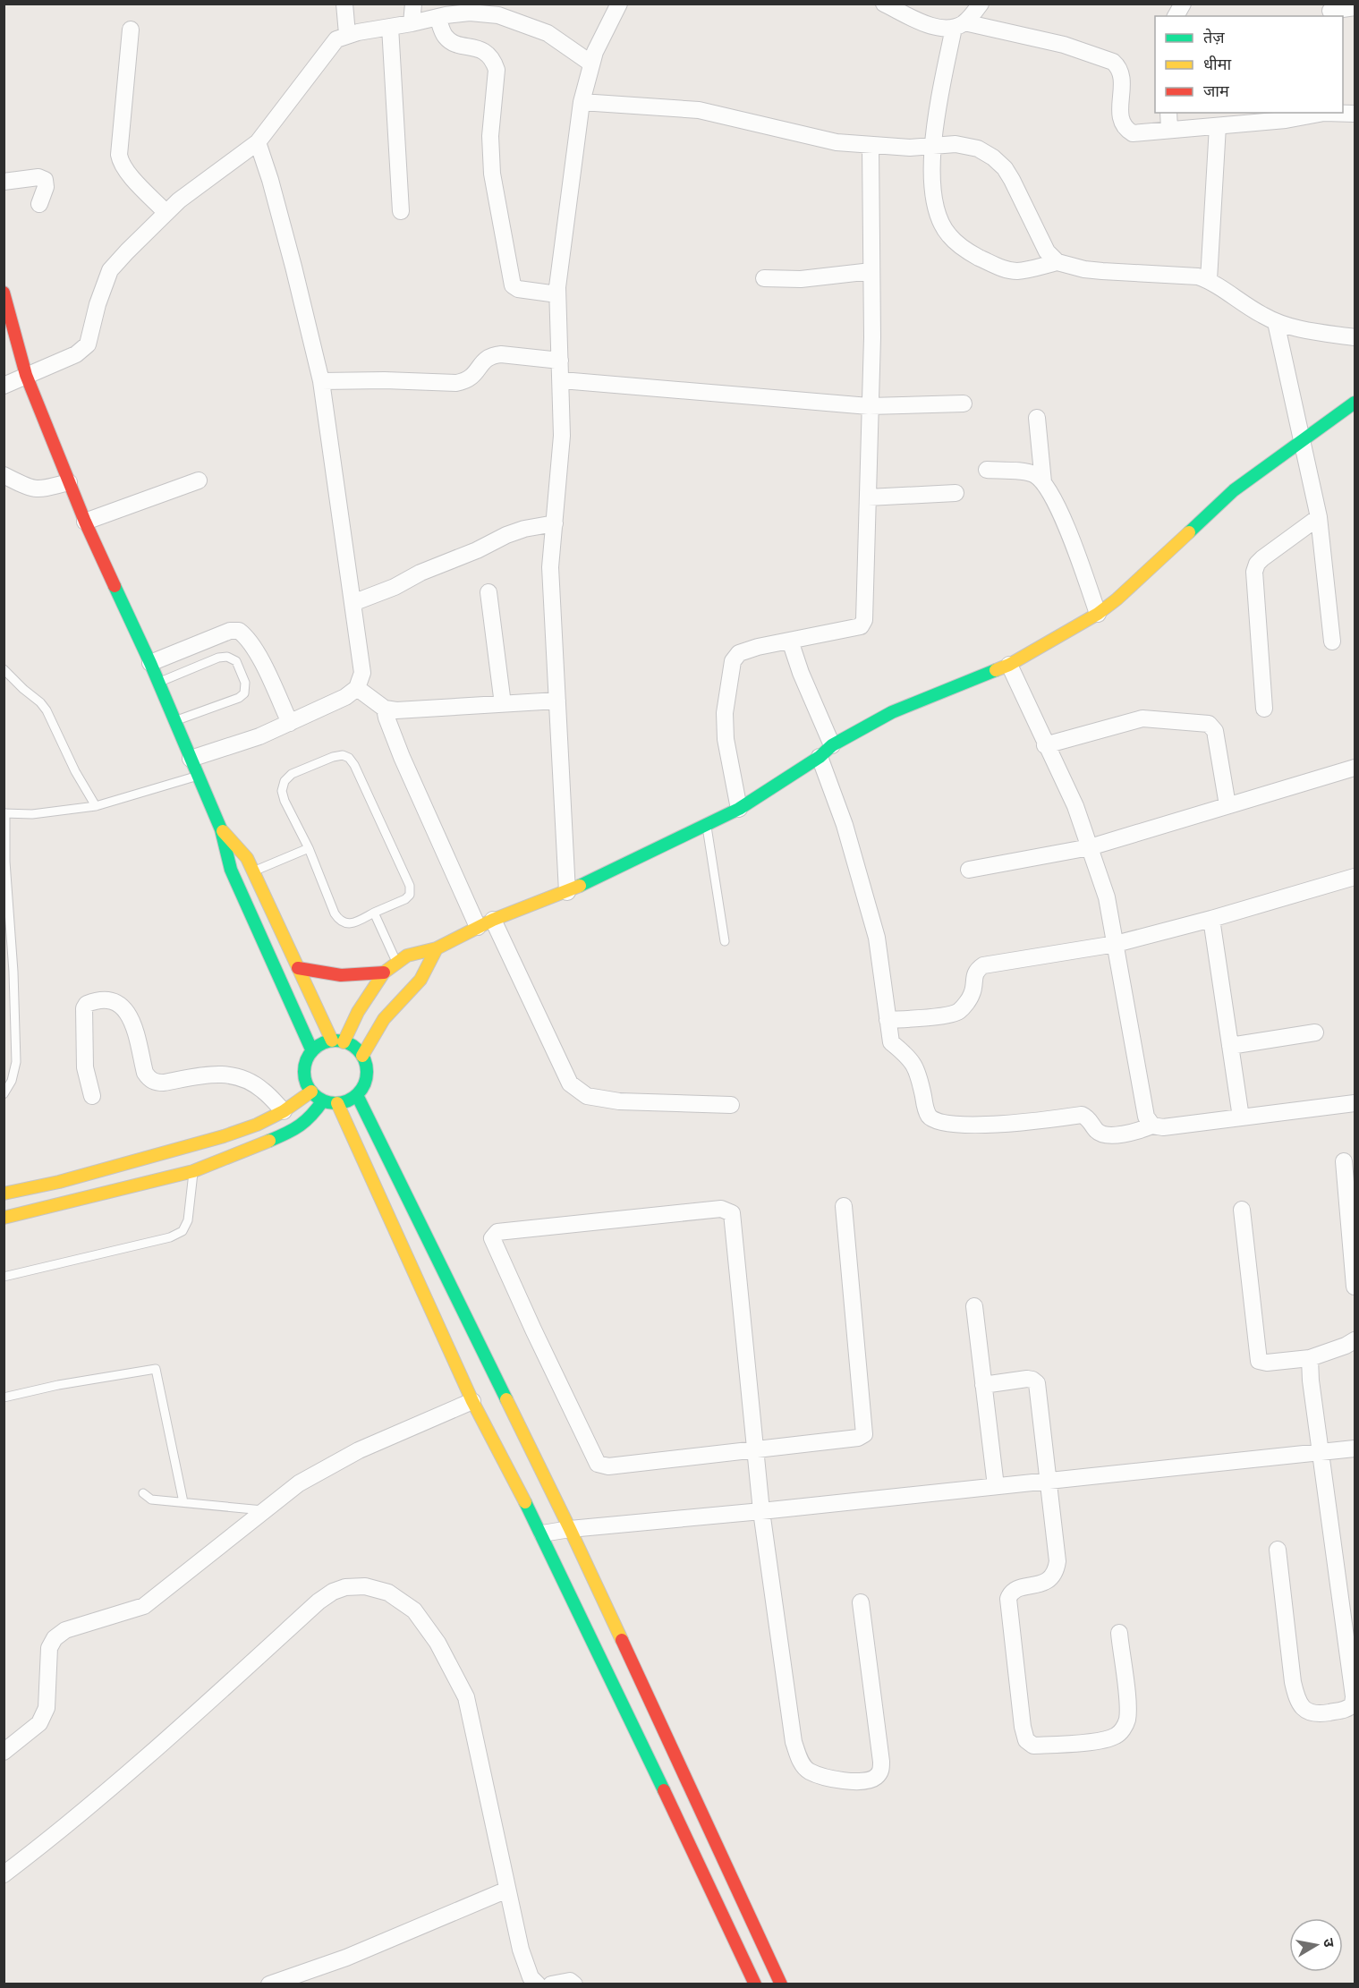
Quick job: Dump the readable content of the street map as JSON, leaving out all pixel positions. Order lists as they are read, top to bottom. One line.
{"legend":["तेज़","धीमा","जाम"],"north":"right"}
